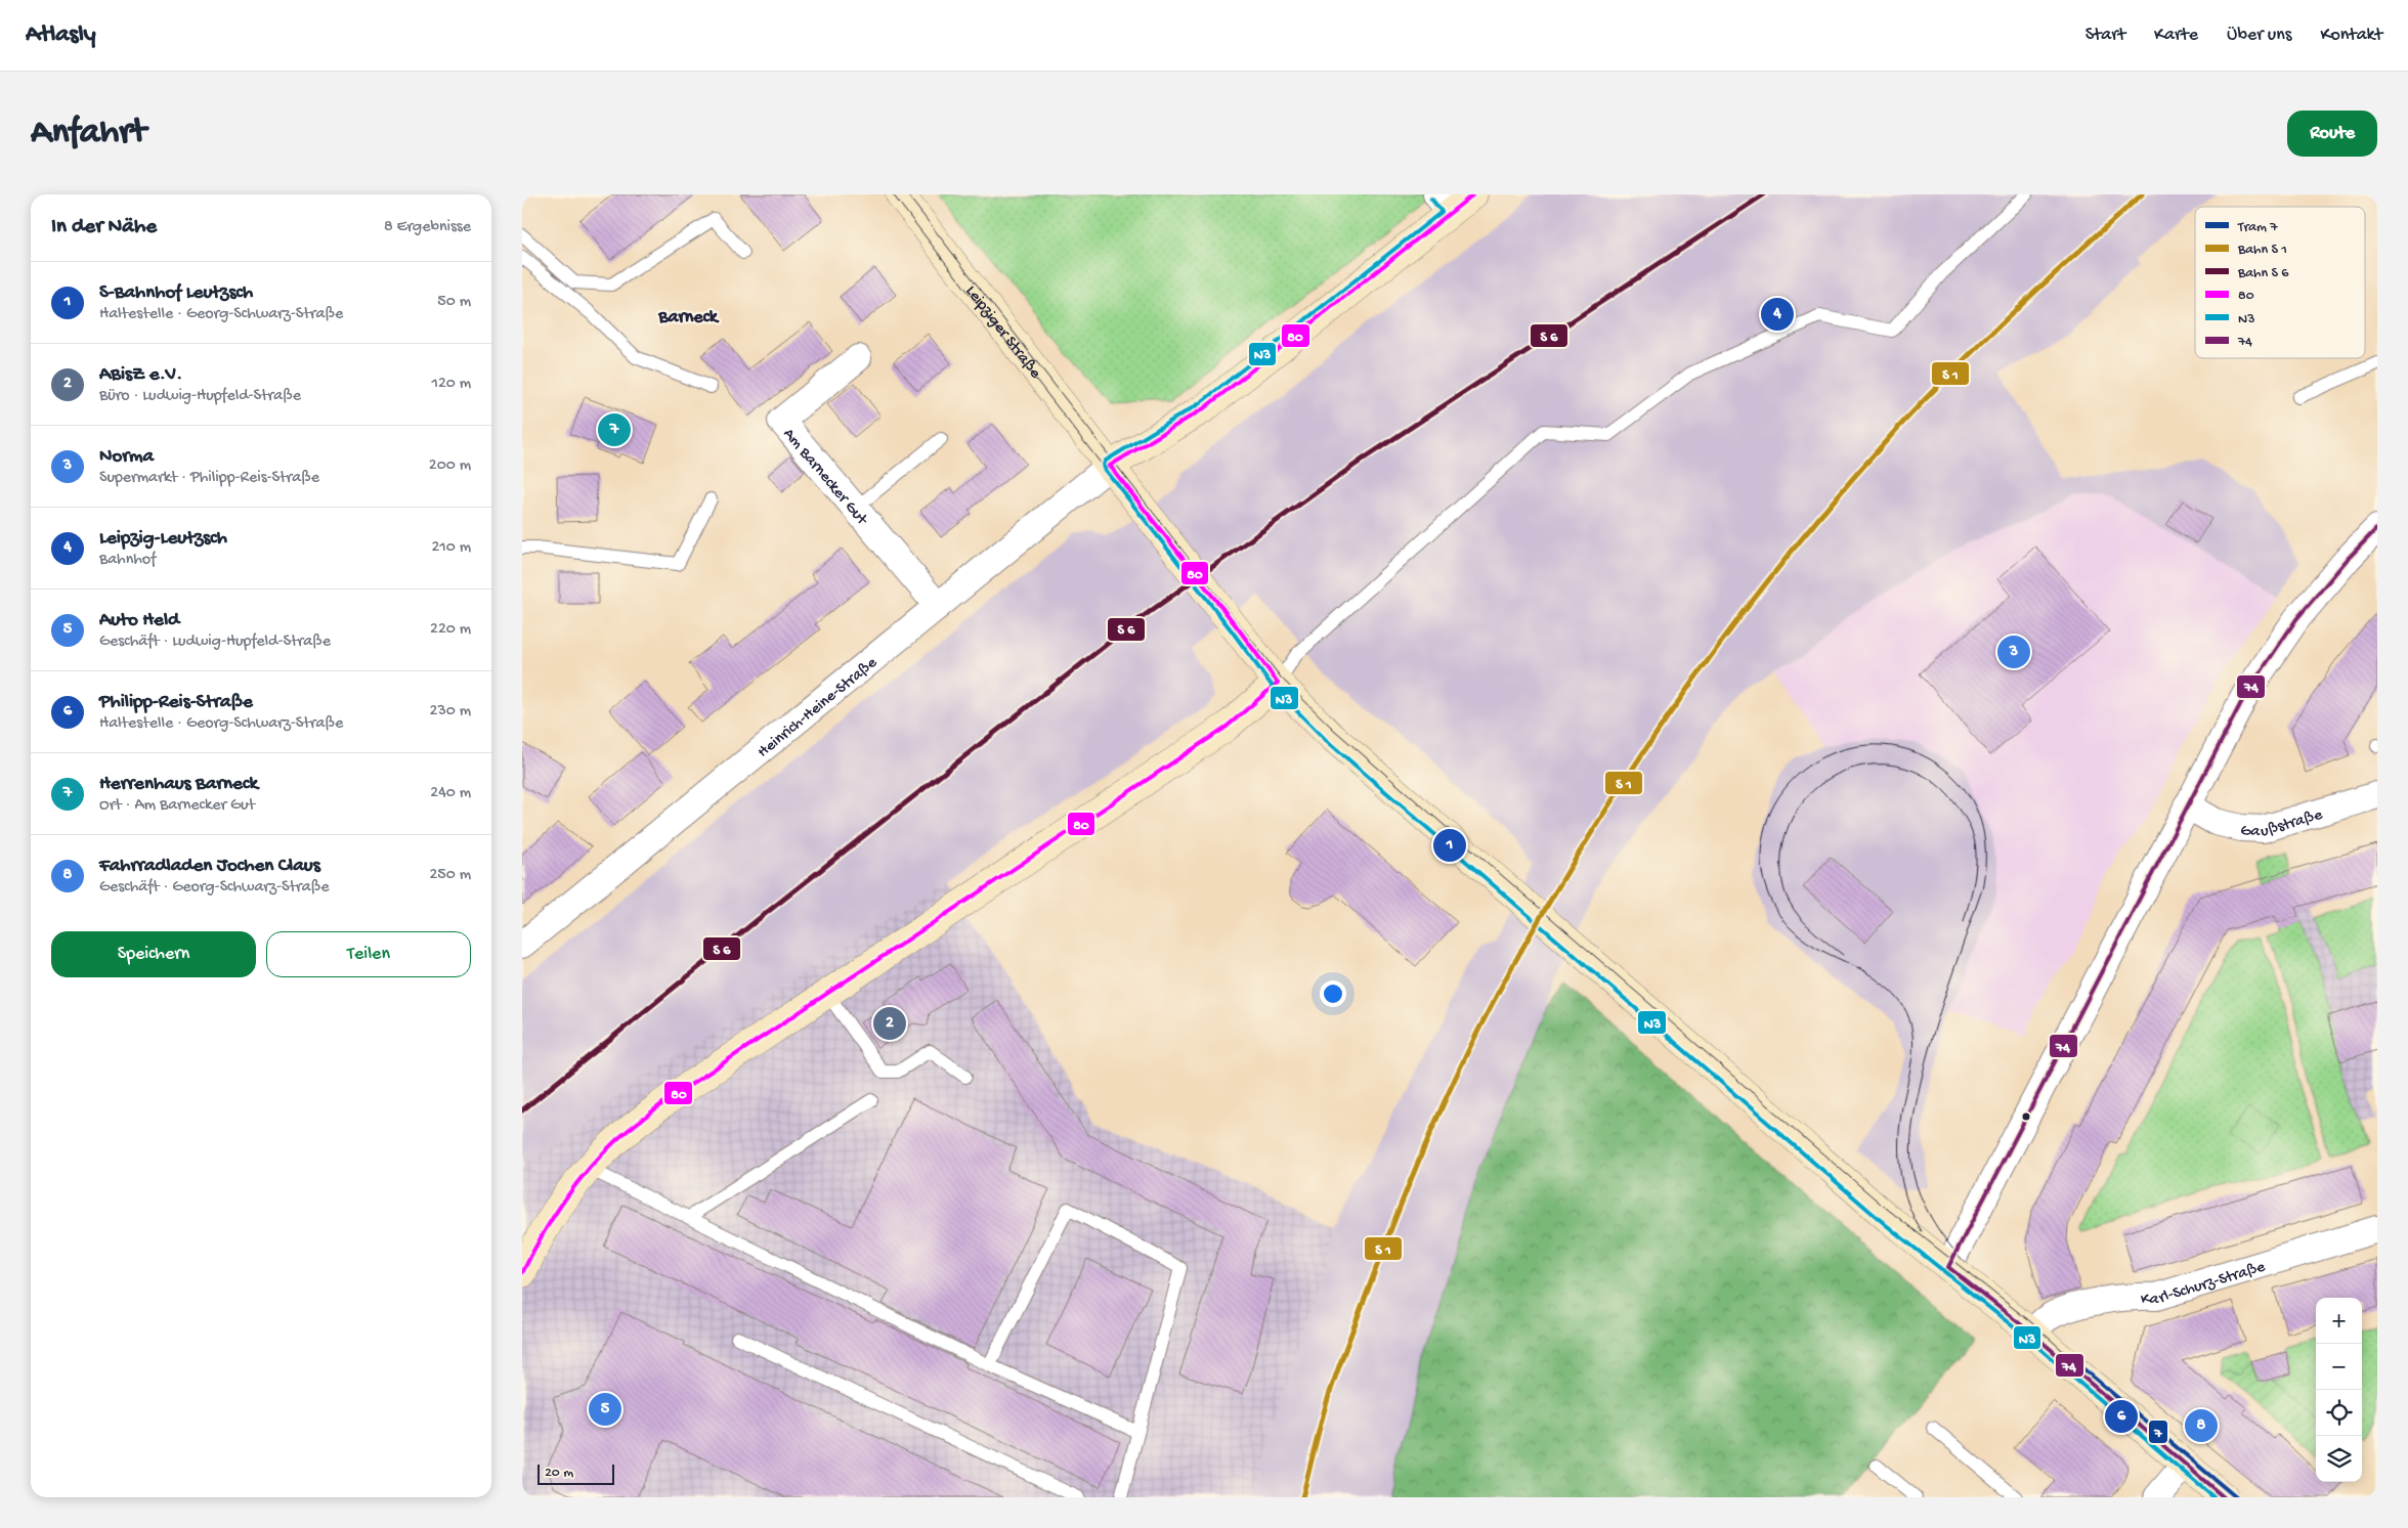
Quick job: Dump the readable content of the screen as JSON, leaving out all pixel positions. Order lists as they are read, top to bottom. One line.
{"streets":{"main road":["Leipziger Straße"],"street":["Am Barnecker Gut","Heinrich-Heine-Straße","Gaußstraße","Karl-Schurz-Straße"]},"crossings":[["Leipziger Straße","Heinrich-Heine-Straße"],["Leipziger Straße","Karl-Schurz-Straße"],["Am Barnecker Gut","Heinrich-Heine-Straße"]],"districts":["Barneck"],"lines":["transit line 80","transit line N3","transit line 74","tram line 7"],"legend":["Tram 7","Bahn S 1","Bahn S 6","80","N3","74"],"scale_bar":"20 m","page":{"header":"Atlasly","nav":["Start","Karte","Über uns","Kontakt"],"buttons":["Route",["Speichern","Teilen"]],"title":"Anfahrt","heading":["In der Nähe","8 Ergebnisse"],"list":[{"mark":"1","name":"S-Bahnhof Leutzsch","note":"Haltestelle · Georg-Schwarz-Straße","value":"50 m"},{"mark":"2","name":"ABisZ e.V.","note":"Büro · Ludwig-Hupfeld-Straße","value":"120 m"},{"mark":"3","name":"Norma","note":"Supermarkt · Philipp-Reis-Straße","value":"200 m"},{"mark":"4","name":"Leipzig-Leutzsch","note":"Bahnhof","value":"210 m"},{"mark":"5","name":"Auto Held","note":"Geschäft · Ludwig-Hupfeld-Straße","value":"220 m"},{"mark":"6","name":"Philipp-Reis-Straße","note":"Haltestelle · Georg-Schwarz-Straße","value":"230 m"},{"mark":"7","name":"Herrenhaus Barneck","note":"Ort · Am Barnecker Gut","value":"240 m"},{"mark":"8","name":"Fahrradladen Jochen Claus","note":"Geschäft · Georg-Schwarz-Straße","value":"250 m"}],"pins":["4","7","3","1","2","5","6","8"],"map_buttons":["+","−"],"scale":"20 m"}}
